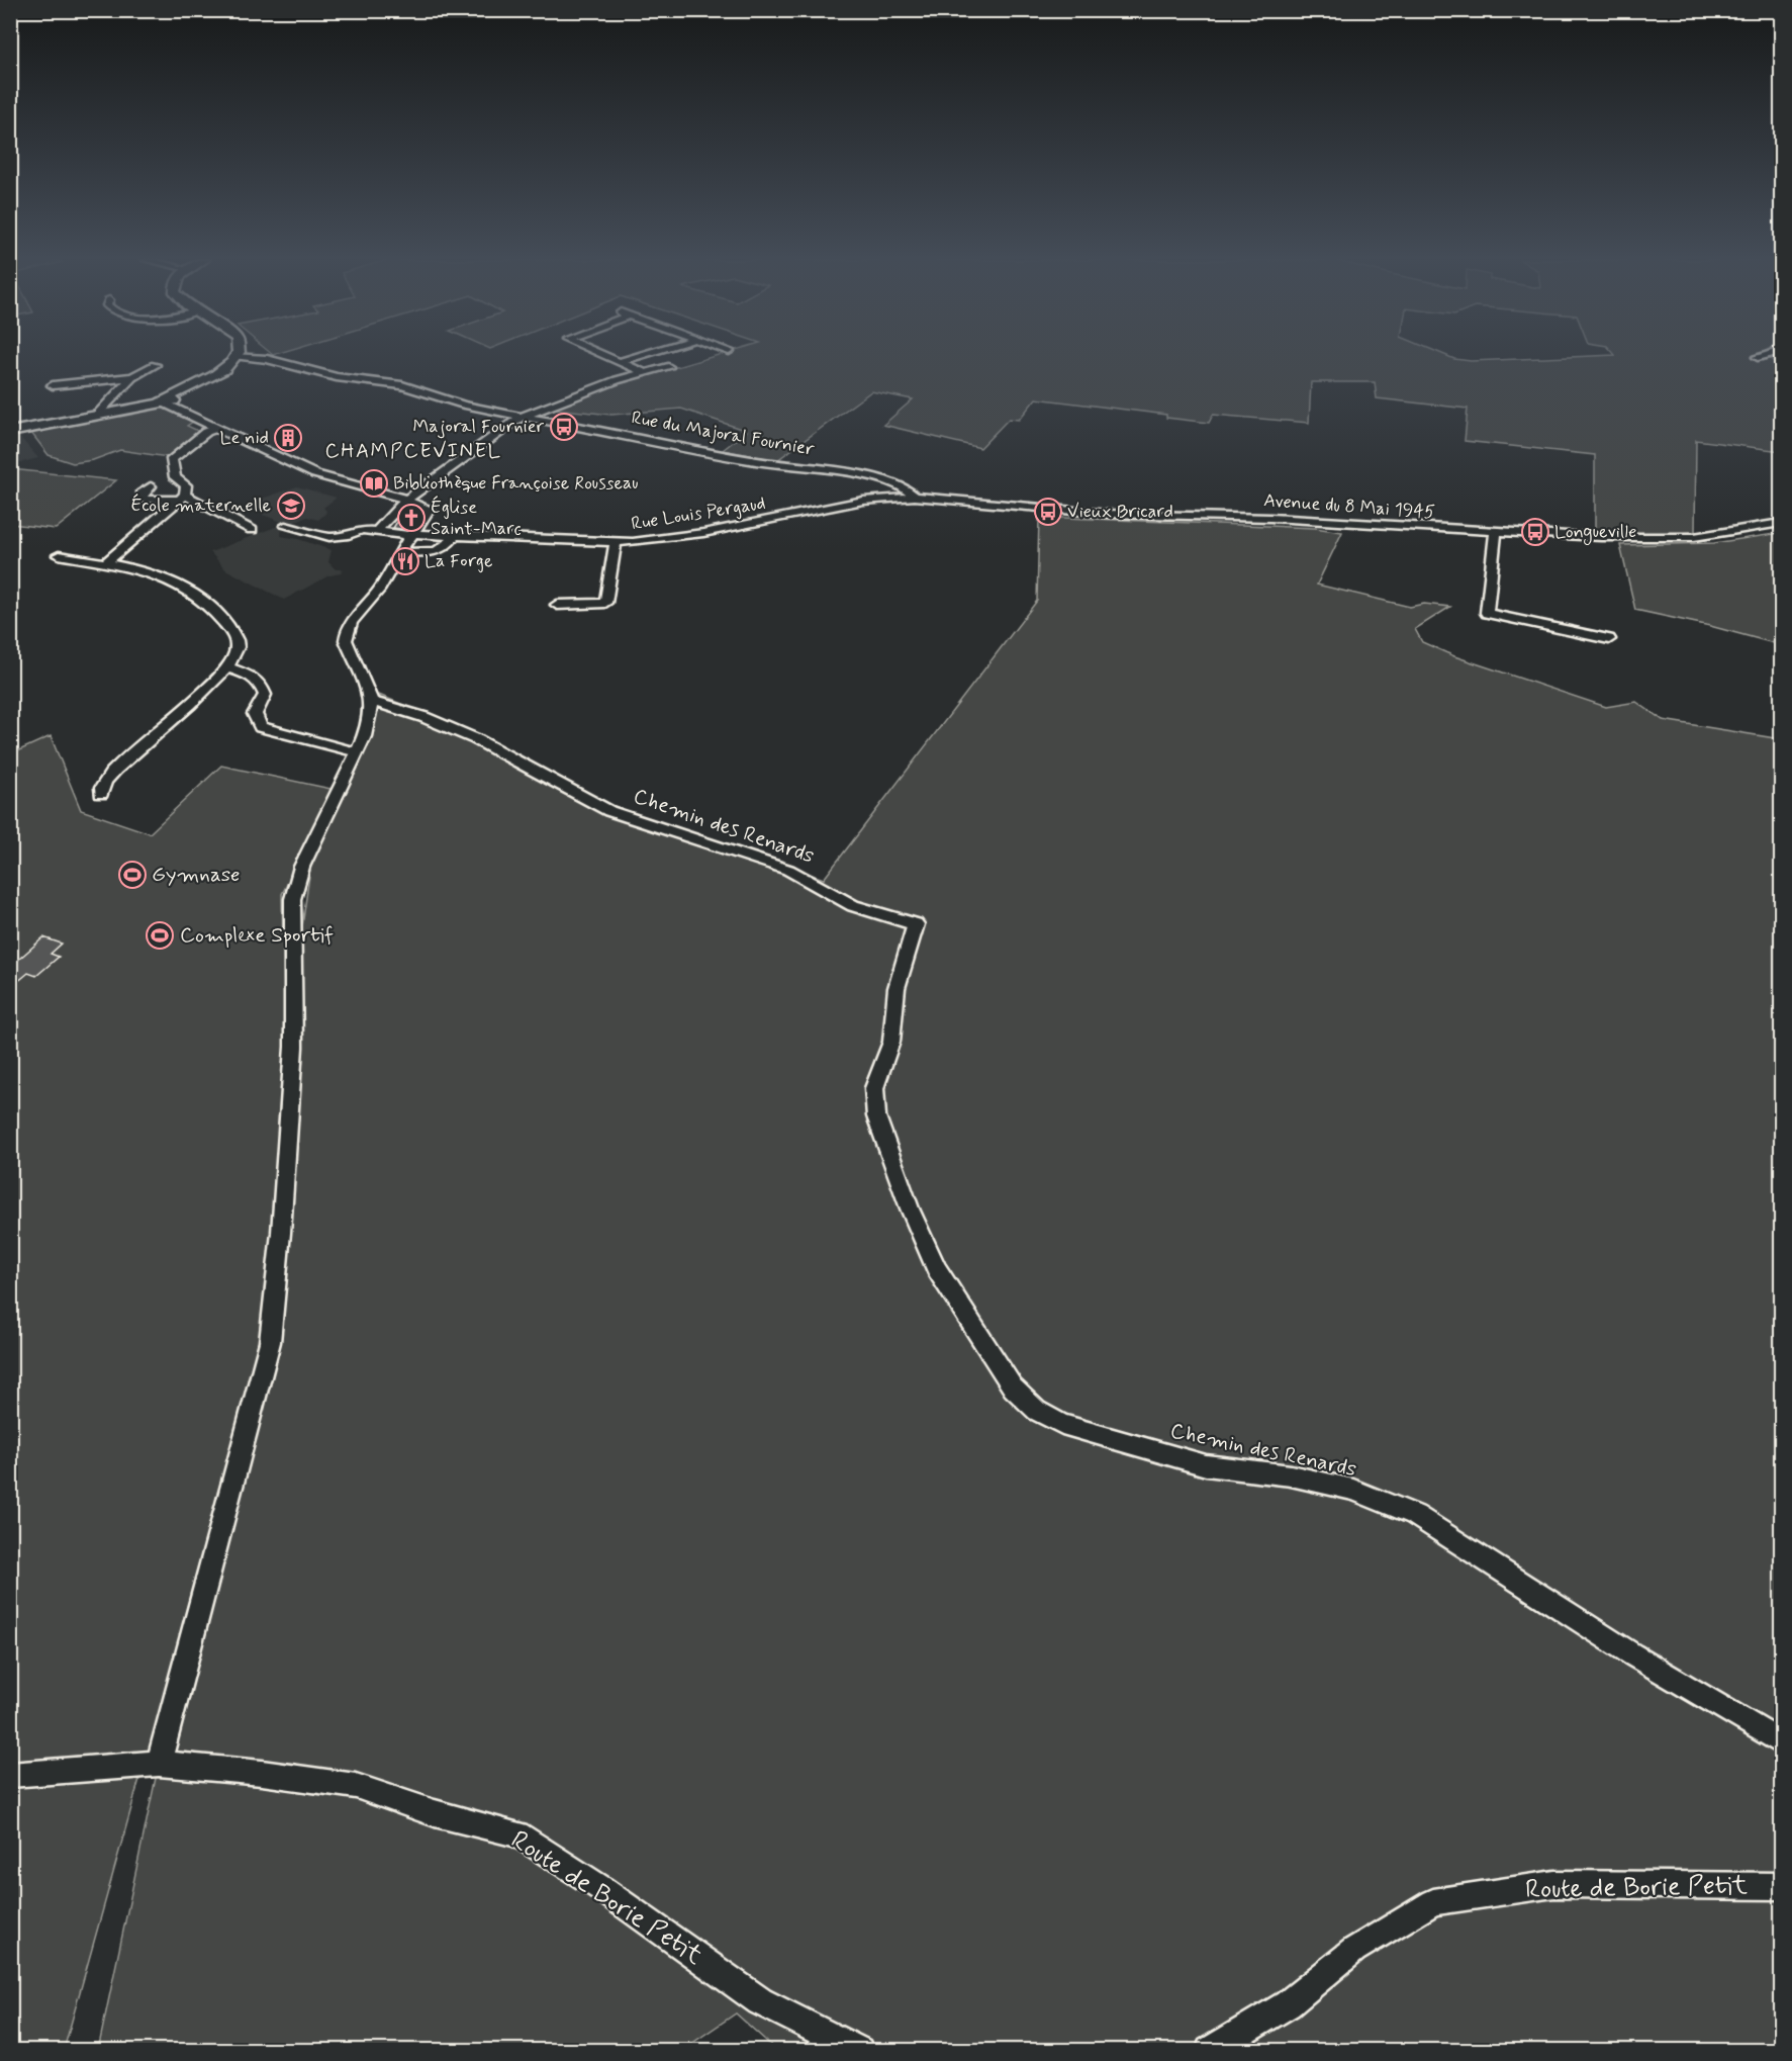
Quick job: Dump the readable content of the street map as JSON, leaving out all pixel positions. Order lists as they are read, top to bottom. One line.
{"streets":{"street":["Rue du Majoral Fournier","Avenue du 8 Mai 1945","Rue Louis Pergaud","Chemin des Renards","Route de Borie Petit"]},"crossings":[["Rue du Majoral Fournier","Avenue du 8 Mai 1945"],["Rue du Majoral Fournier","Rue Louis Pergaud"],["Avenue du 8 Mai 1945","Rue Louis Pergaud"]],"districts":["CHAMPCEVINEL"],"places":{"bus stop":["Majoral Fournier","Vieux Bricard","Longueville"],"building":["Le nid"],"library":["Bibliothèque Françoise Rousseau"],"school or university":["École maternelle"],"church":["Église Saint-Marc"],"restaurant":["La Forge"],"sports":["Gymnase","Complexe Sportif"]}}
